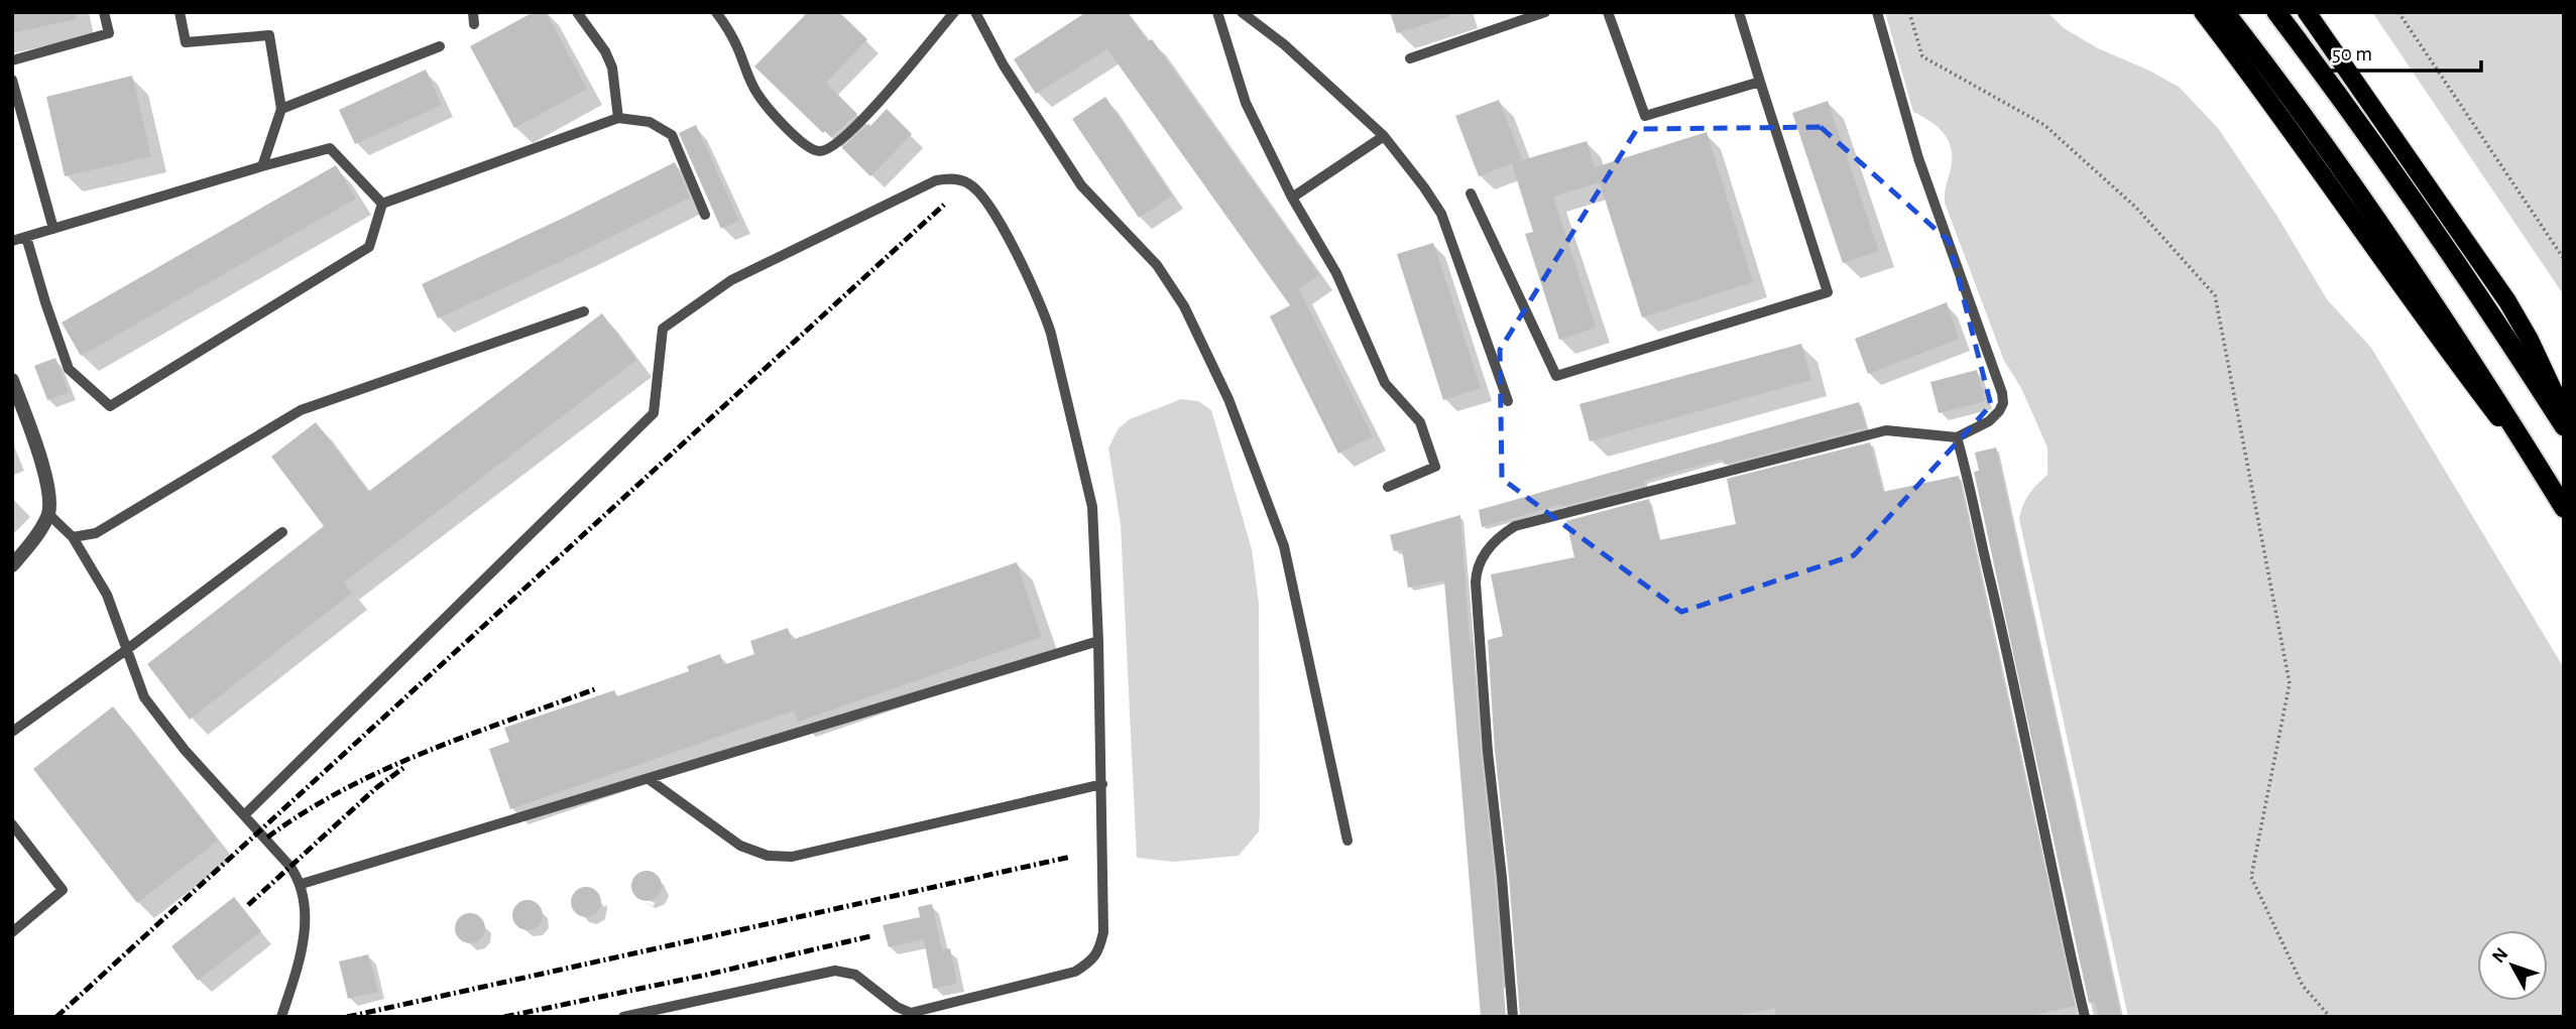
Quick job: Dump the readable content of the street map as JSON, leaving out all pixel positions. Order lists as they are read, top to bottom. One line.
{"scale_bar":"50 m","north":"top left"}
